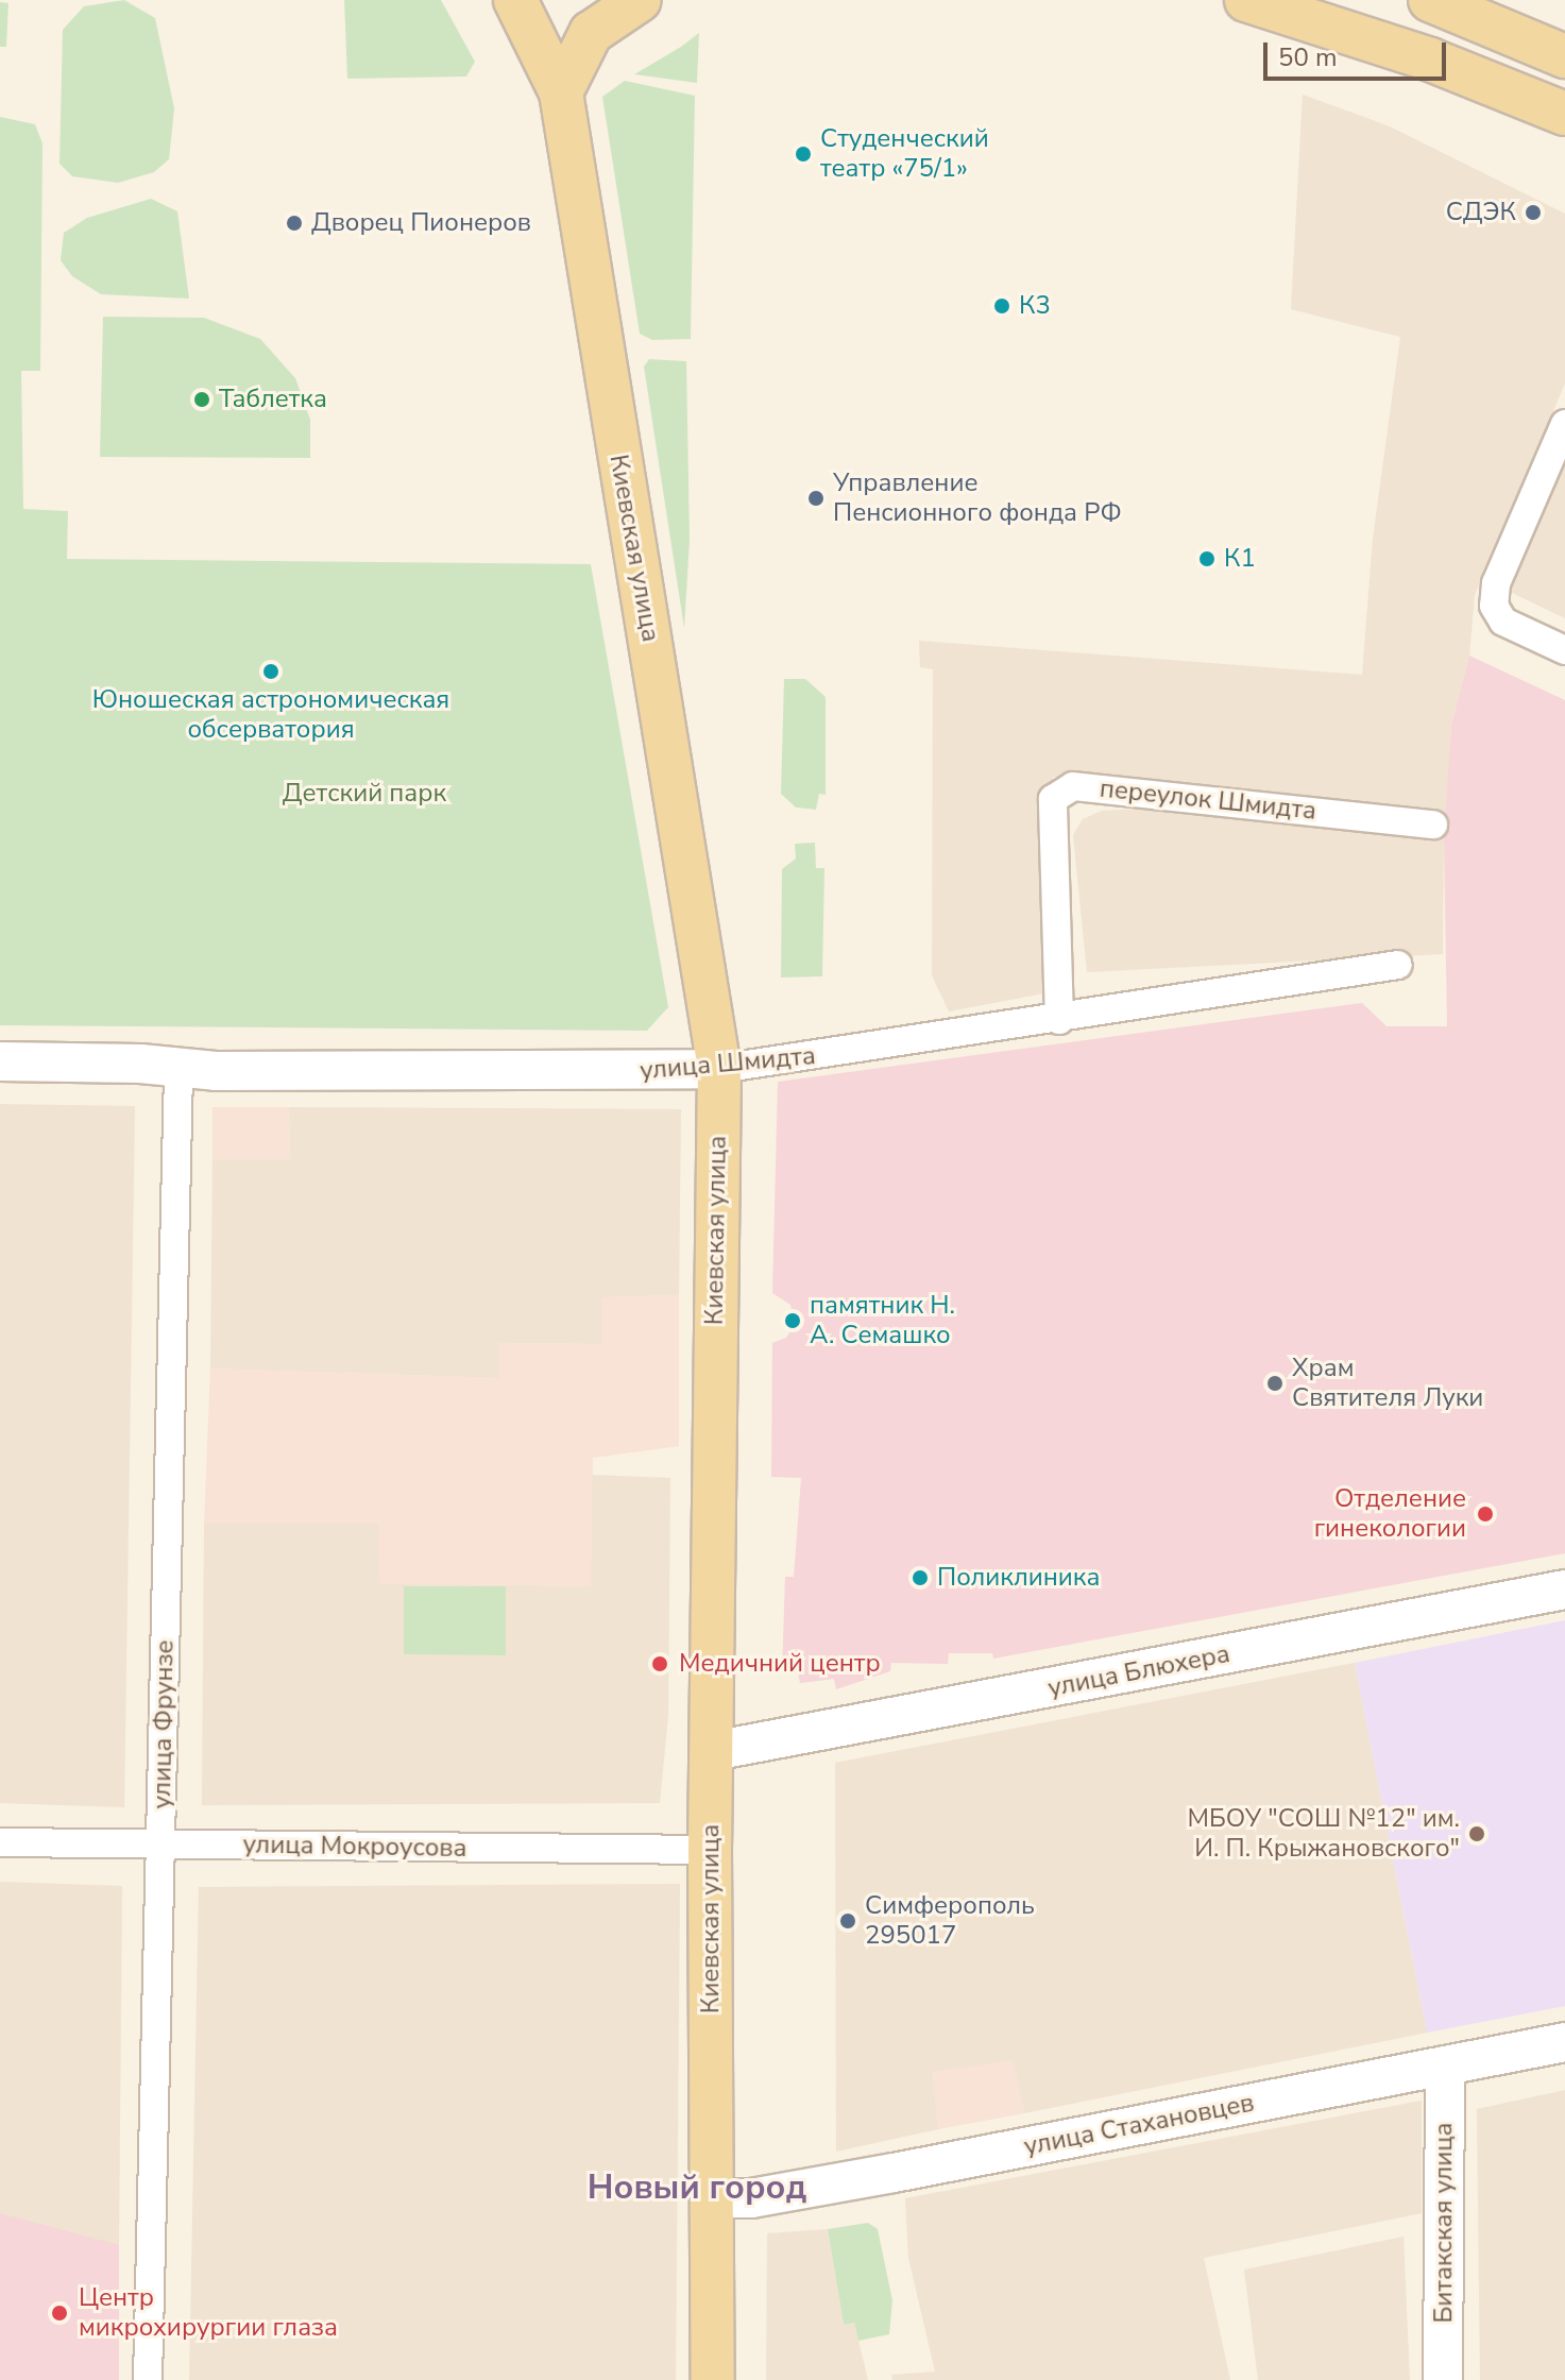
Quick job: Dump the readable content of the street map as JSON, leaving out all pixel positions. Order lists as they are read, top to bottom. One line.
{"streets":{"main road":["Киевская улица"],"street":["переулок Шмидта","улица Шмидта","улица Блюхера","улица Фрунзе","улица Мокроусова","улица Стахановцев","Битакская улица"]},"crossings":[["Киевская улица","улица Шмидта"],["Киевская улица","улица Блюхера"],["Киевская улица","улица Мокроусова"],["Киевская улица","улица Стахановцев"],["переулок Шмидта","улица Шмидта"],["улица Шмидта","улица Фрунзе"],["улица Фрунзе","улица Мокроусова"],["улица Стахановцев","Битакская улица"]],"districts":["Новый город"],"parks":["Детский парк"],"places":["Студенческий театр «75/1»","СДЭК","Дворец Пионеров","К3","Таблетка","Управление Пенсионного фонда РФ","К1","Юношеская астрономическая обсерватория","памятник Н. А. Семашко","Храм Святителя Луки","Отделение гинекологии","Поликлиника","Медичний центр","МБОУ \"СОШ №12\" им. И. П. Крыжановского\"","Симферополь 295017","Центр микрохирургии глаза"],"scale_bar":"50 m"}
